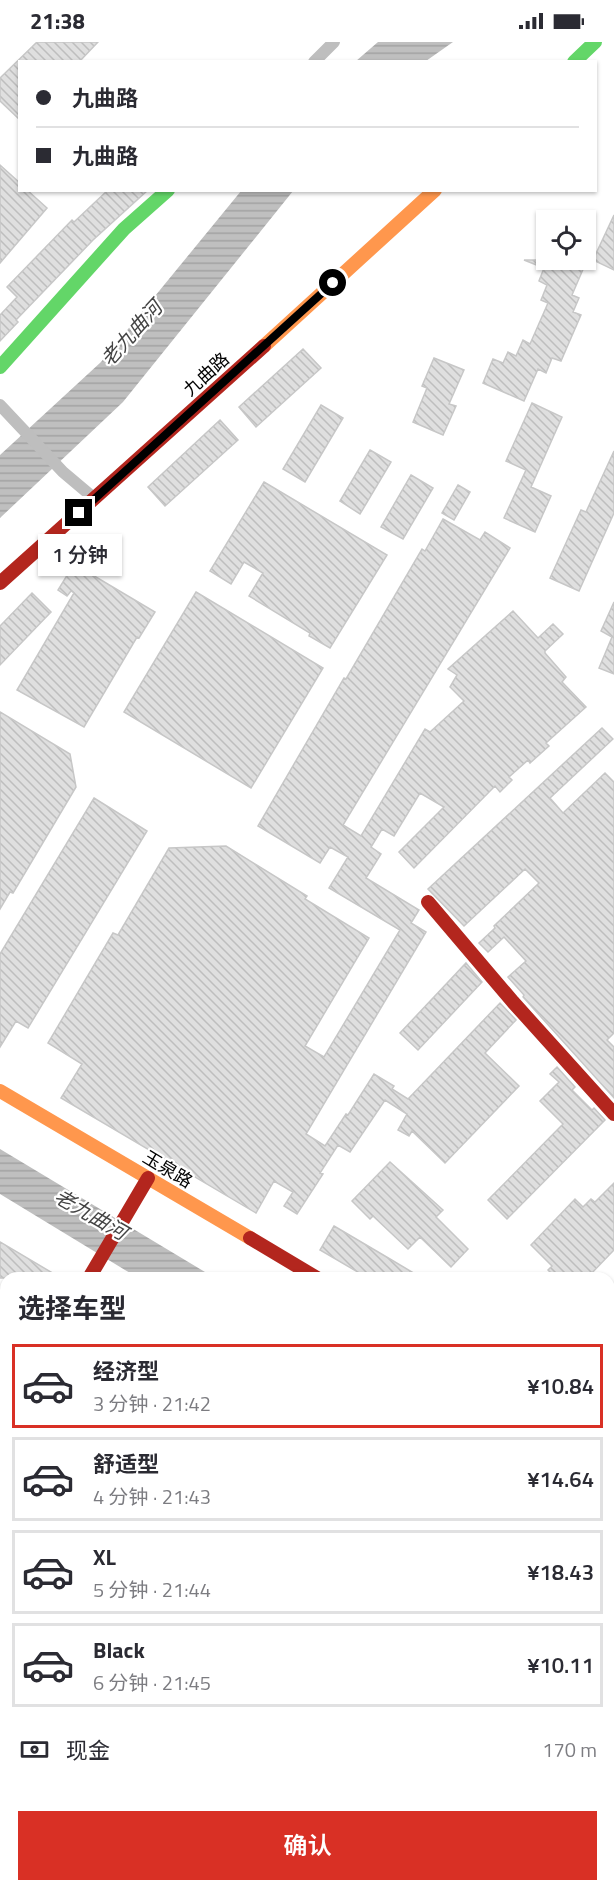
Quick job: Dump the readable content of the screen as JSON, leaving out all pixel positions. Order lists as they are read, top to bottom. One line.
{"streets":{"street":["九曲路","玉泉路"]},"water":["老九曲河"],"page":{"status":"21:38","banner":["九曲路","九曲路"],"bubble":"1 分钟","heading":"选择车型","list":[{"name":"经济型","note":"3 分钟 · 21:42","value":"¥10.84"},{"name":"舒适型","note":"4 分钟 · 21:43","value":"¥14.64"},{"name":"XL","note":"5 分钟 · 21:44","value":"¥18.43"},{"name":"Black","note":"6 分钟 · 21:45","value":"¥10.11"}],"pay":["现金","170 m"],"buttons":"确认"}}
